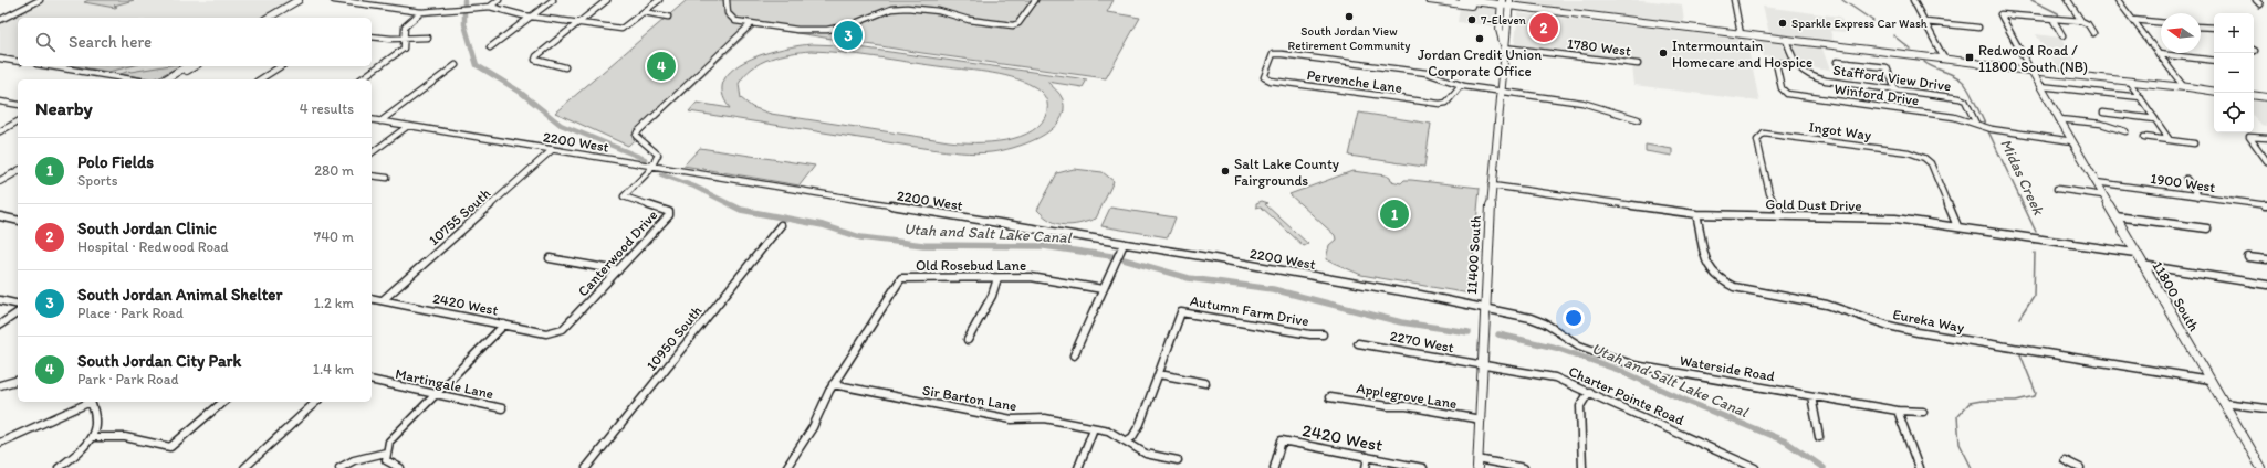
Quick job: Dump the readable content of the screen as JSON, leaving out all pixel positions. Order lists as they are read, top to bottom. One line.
{"streets":{"main road":["11400 South","11800 South"],"street":["1780 West","Stafford View Drive","Pervenche Lane","Winford Drive","Ingot Way","2200 West","1900 West","Gold Dust Drive","10755 South","Canterwood Drive","Old Rosebud Lane","2420 West","Autumn Farm Drive","Eureka Way","10950 South","2270 West","Waterside Road","Martingale Lane","Applegrove Lane","Charter Pointe Road","Sir Barton Lane"]},"crossings":[["1780 West","11400 South"],["Stafford View Drive","Winford Drive"],["Winford Drive","11800 South"],["Ingot Way","Gold Dust Drive"],["2200 West","10755 South"],["2200 West","Canterwood Drive"],["2200 West","11400 South"],["2200 West","Waterside Road"],["1900 West","11800 South"],["Gold Dust Drive","11400 South"],["Gold Dust Drive","11800 South"],["Gold Dust Drive","Eureka Way"],["10755 South","2420 West"],["Canterwood Drive","2420 West"],["11400 South","2270 West"],["11400 South","Waterside Road"],["11400 South","Applegrove Lane"],["11400 South","Charter Pointe Road"],["Old Rosebud Lane","Sir Barton Lane"],["11800 South","Eureka Way"],["Autumn Farm Drive","Sir Barton Lane"],["2270 West","Charter Pointe Road"]],"water":["Midas Creek","Utah and Salt Lake Canal"],"places":{"other":["South Jordan View Retirement Community","7-Eleven","Sparkle Express Car Wash","Jordan Credit Union Corporate Office","Intermountain Homecare and Hospice","Salt Lake County Fairgrounds"],"transit":["Redwood Road / 11800 South (NB)"]},"north":"left","page":{"pins":["2","3","4","1"],"map_buttons":["+","−"],"search":"Search here","heading":["Nearby","4 results"],"list":[{"mark":"1","name":"Polo Fields","note":"Sports","value":"280 m"},{"mark":"2","name":"South Jordan Clinic","note":"Hospital · Redwood Road","value":"740 m"},{"mark":"3","name":"South Jordan Animal Shelter","note":"Place · Park Road","value":"1.2 km"},{"mark":"4","name":"South Jordan City Park","note":"Park · Park Road","value":"1.4 km"}]}}
